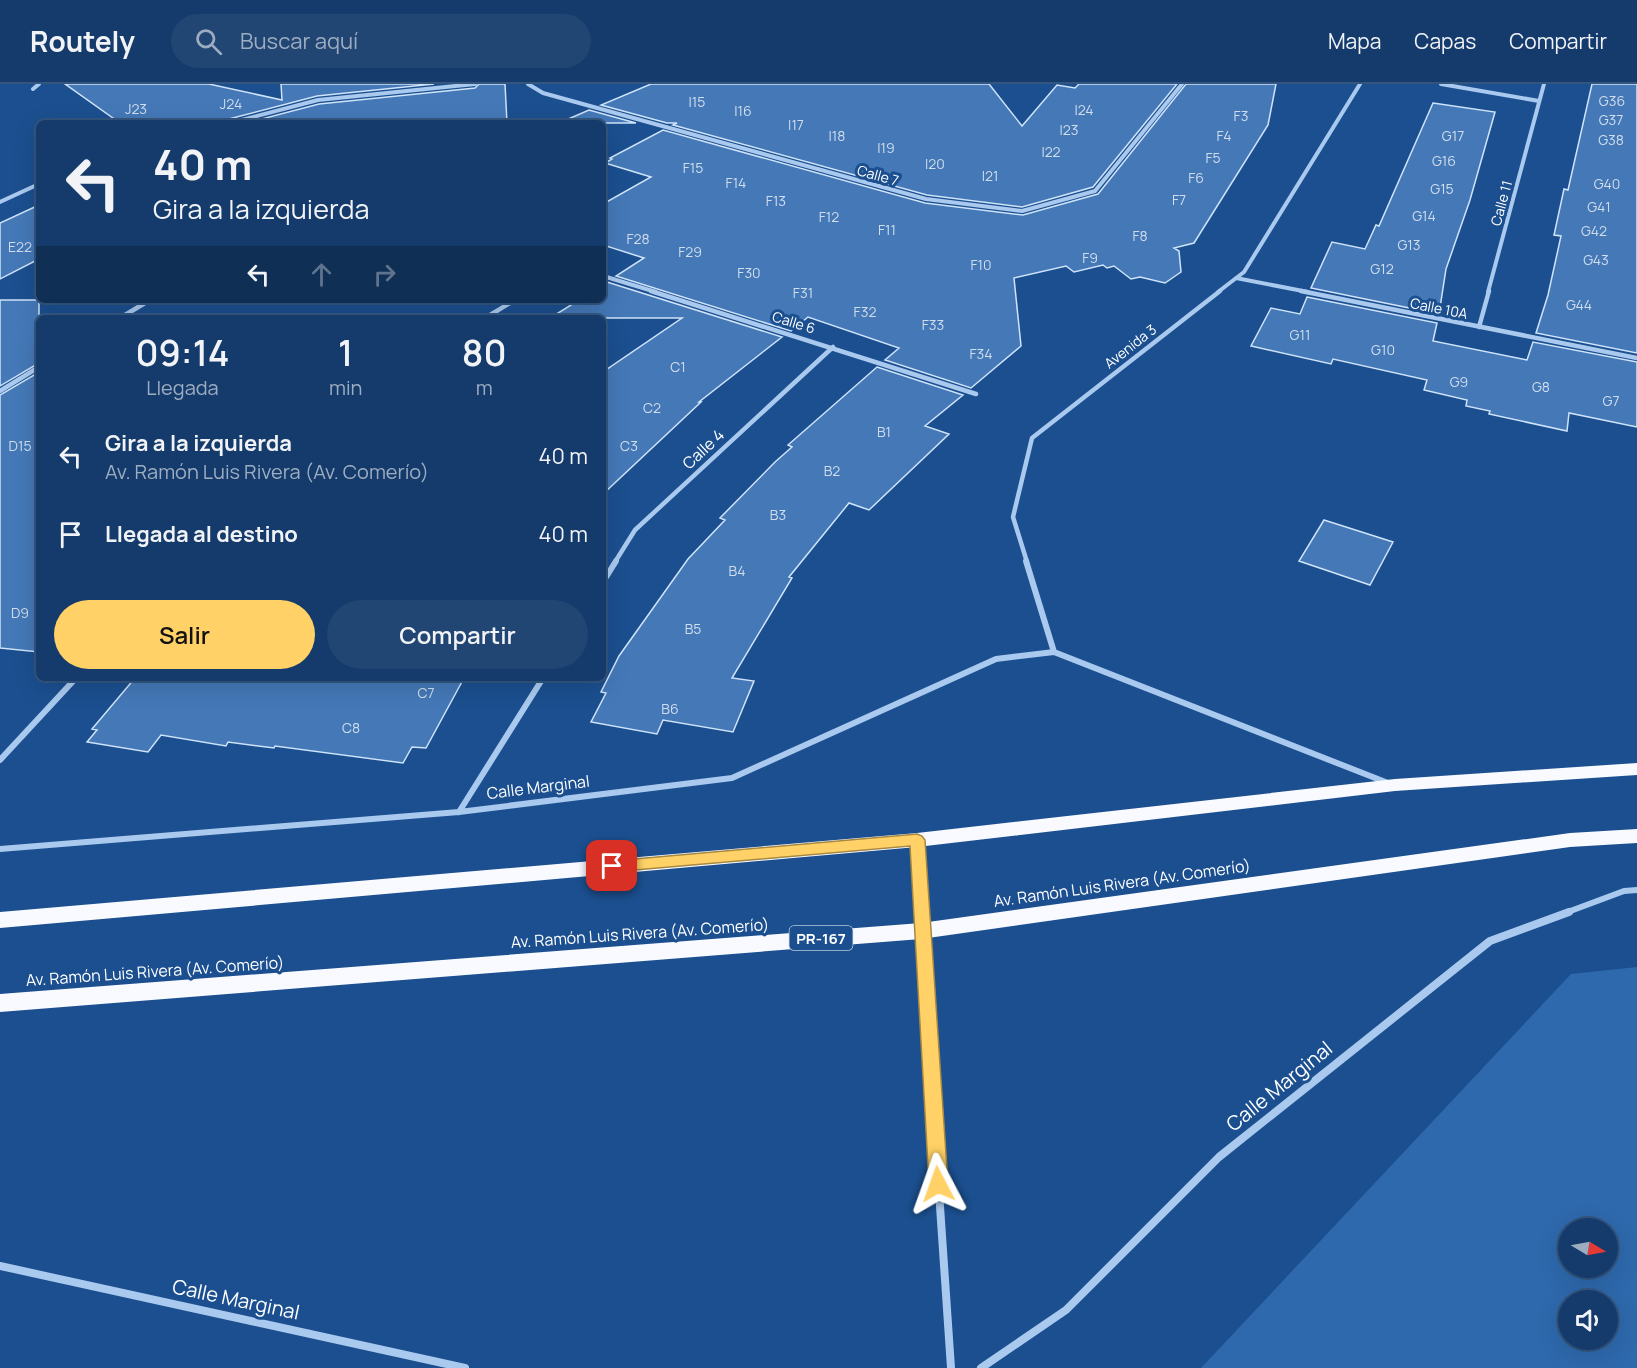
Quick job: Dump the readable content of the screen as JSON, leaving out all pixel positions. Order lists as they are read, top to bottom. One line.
{"streets":{"highway":["Av. Ramón Luis Rivera (Av. Comerío)","PR-167"],"street":["Calle 7","Calle 11","Calle 10A","Calle 6","Avenida 3","Calle 4","Calle Marginal"]},"crossings":[["Calle 11","Calle 10A"],["Calle 10A","Avenida 3"],["Calle 6","Calle 4"],["Avenida 3","Calle Marginal"]],"house_numbers":["G36","I15","J24","J23","I24","I16","F3","G37","I17","I23","I18","F4","G17","G38","I19","I22","F5","G16","I20","F15","I21","F6","F14","G40","G15","F7","F13","G41","G14","F12","F11","G42","F8","F28","G13","E22","F29","F9","G43","F10","G12","F30","F31","G44","F32","F33","G11","G10","F34","C1","G9","G8","G7","C2","B1","D15","C3","B2","B3","B4","D9","B5","C7","B6","C8"],"north":"right","page":{"header":"Routely","search":"Buscar aquí","nav":["Mapa","Capas","Compartir"],"turn":["40 m","Gira a la izquierda"],"eta":["09:14","Llegada","1","min","80","m"],"list":[{"name":"Gira a la izquierda","note":"Av. Ramón Luis Rivera (Av. Comerío)","value":"40 m"},{"name":"Llegada al destino","value":"40 m"}],"buttons":["Salir","Compartir"]}}
